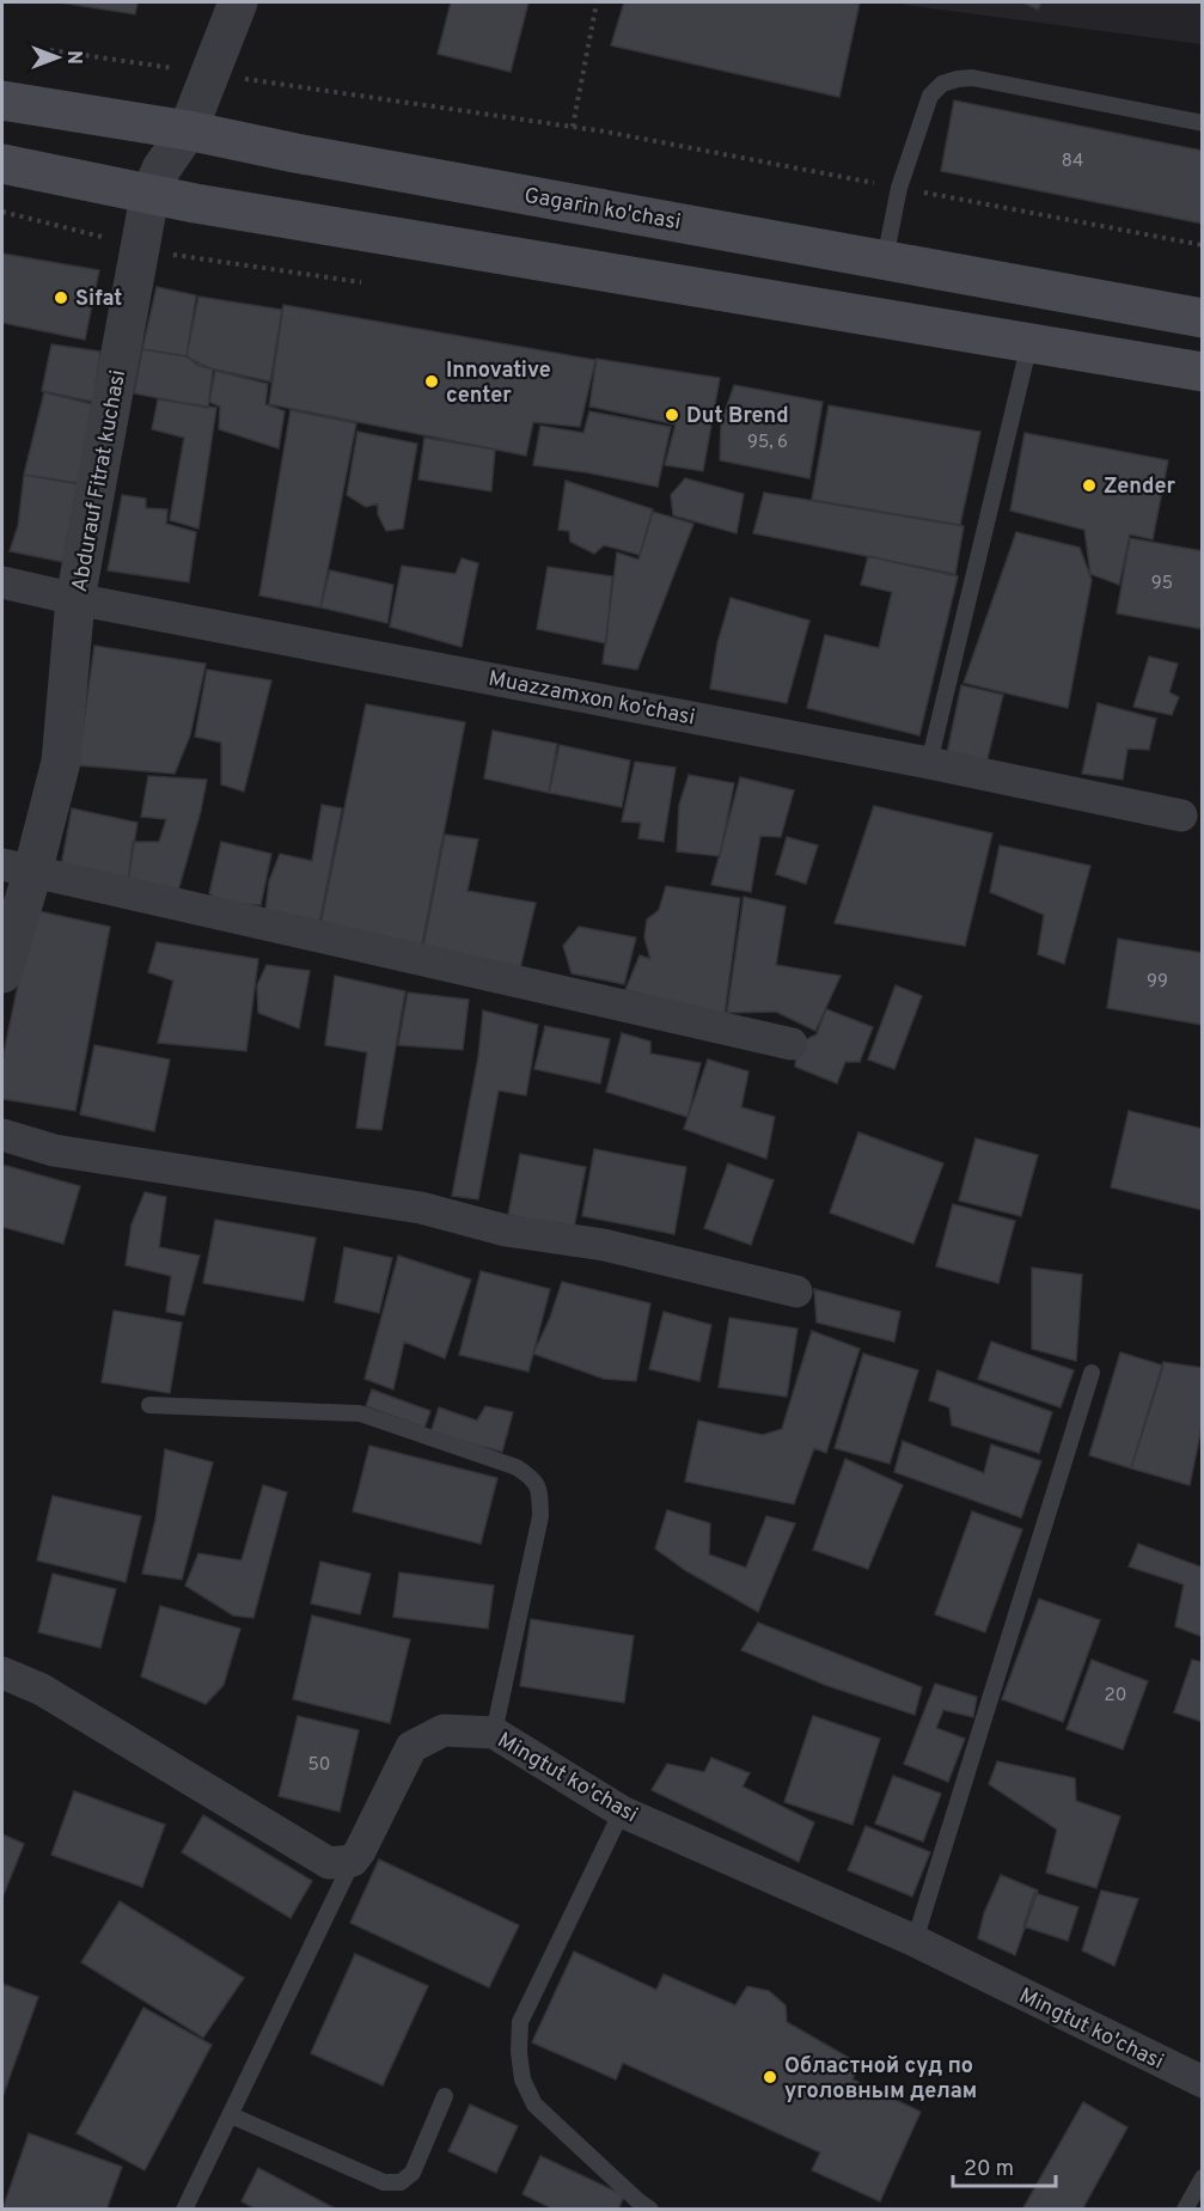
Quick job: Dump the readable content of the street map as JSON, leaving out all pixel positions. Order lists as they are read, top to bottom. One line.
{"streets":{"main road":["Gagarin ko'chasi"],"street":["Abdurauf Fitrat kuchasi","Muazzamxon ko'chasi","Mingtut ko'chasi"]},"crossings":[["Gagarin ko'chasi","Abdurauf Fitrat kuchasi"],["Abdurauf Fitrat kuchasi","Muazzamxon ko'chasi"]],"places":["Sifat","Innovative center","Dut Brend","Zender","Областной суд по уголовным делам"],"house_numbers":["84","95, 6","95","99","20","50"],"scale_bar":"20 m","north":"right"}
